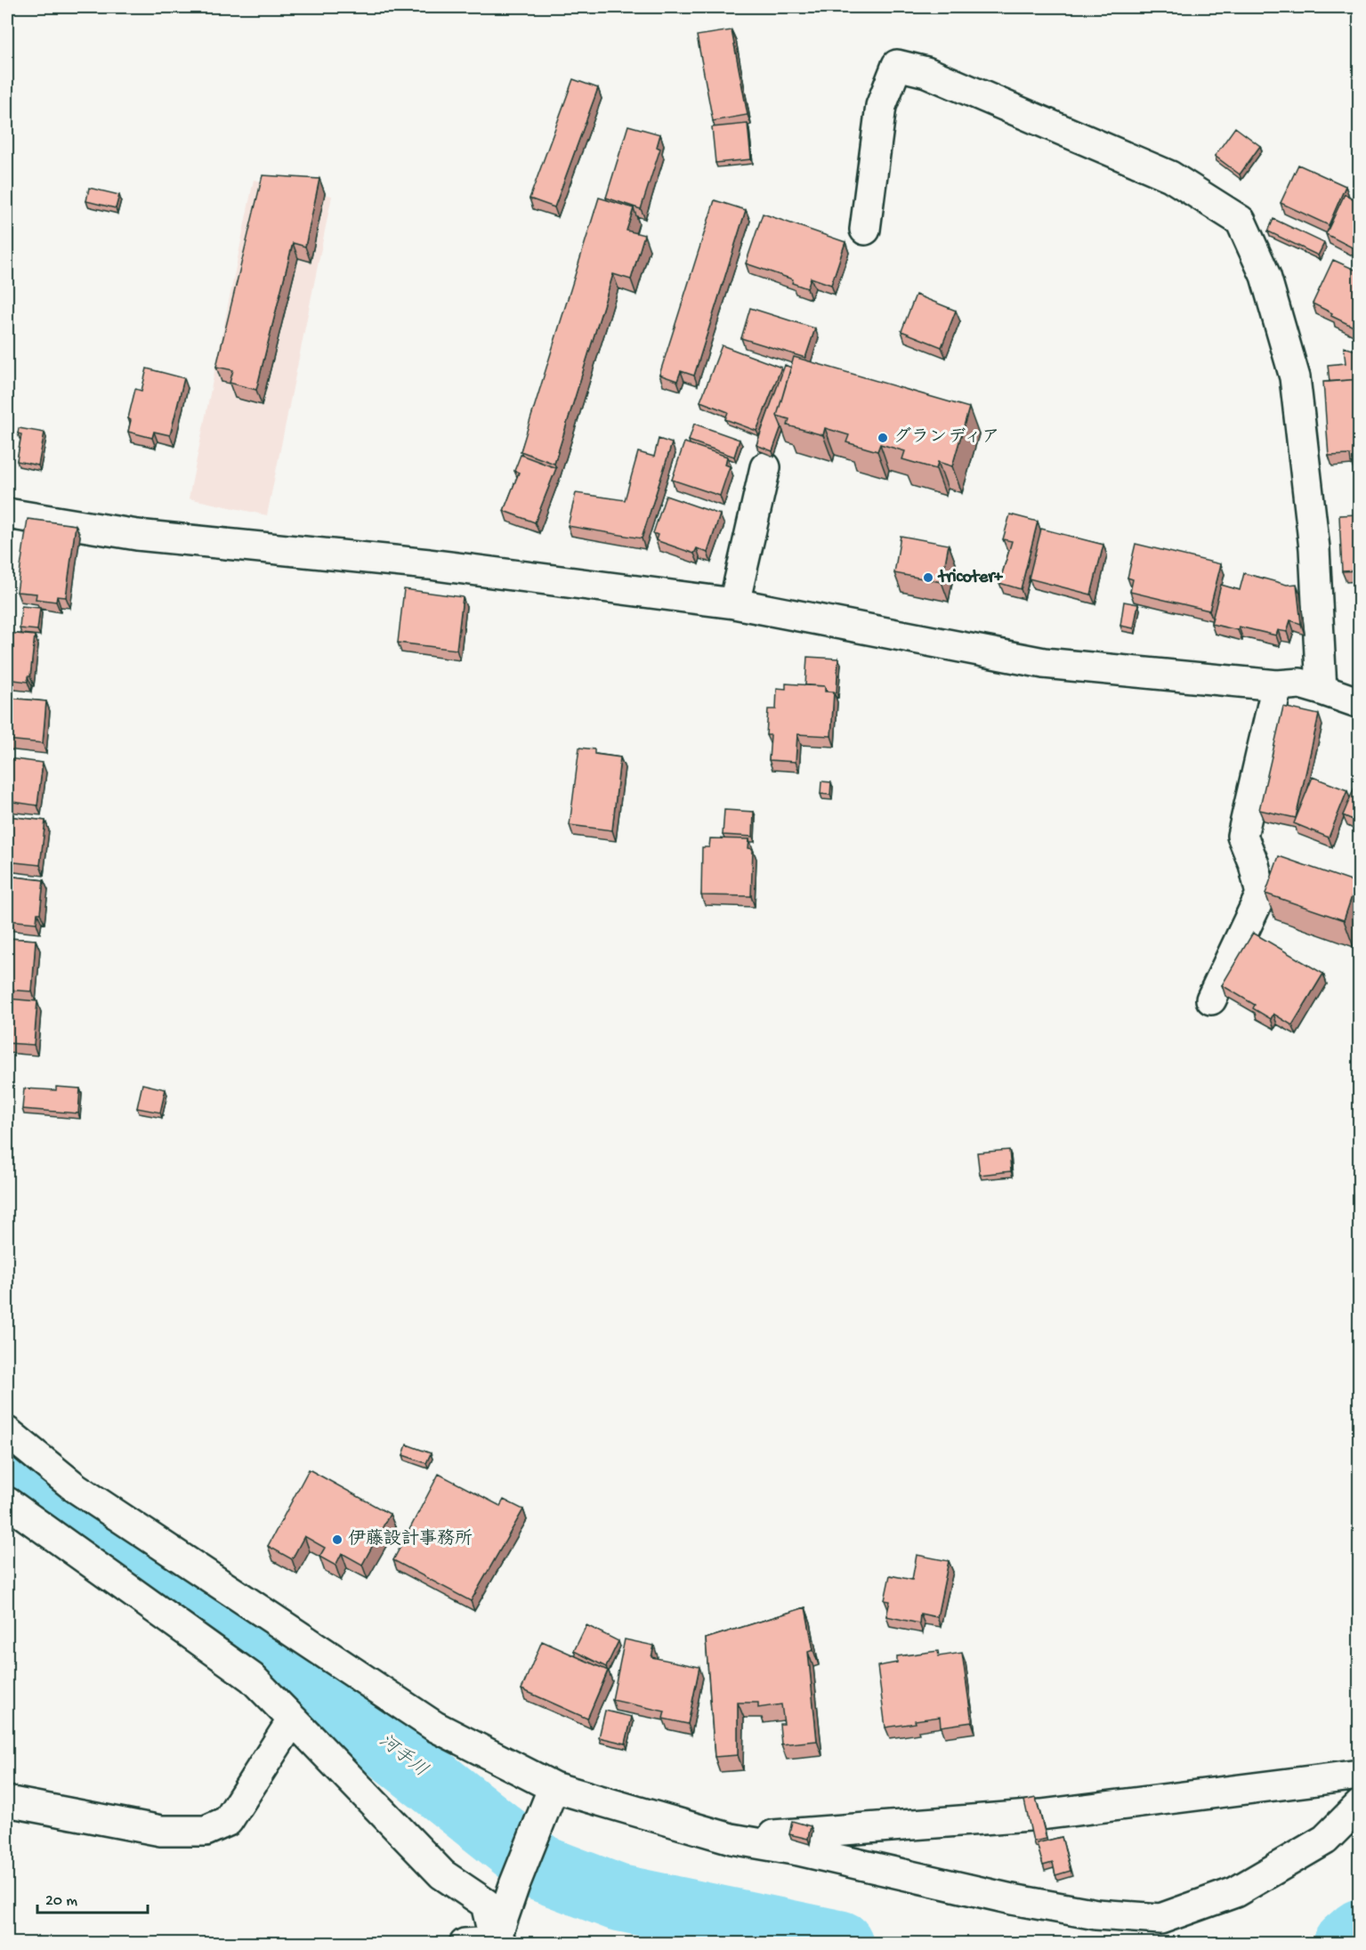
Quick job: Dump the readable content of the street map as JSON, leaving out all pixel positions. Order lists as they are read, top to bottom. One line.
{"water":["河手川"],"places":["グランディア","tricoter+","伊藤設計事務所"],"scale_bar":"20 m"}
